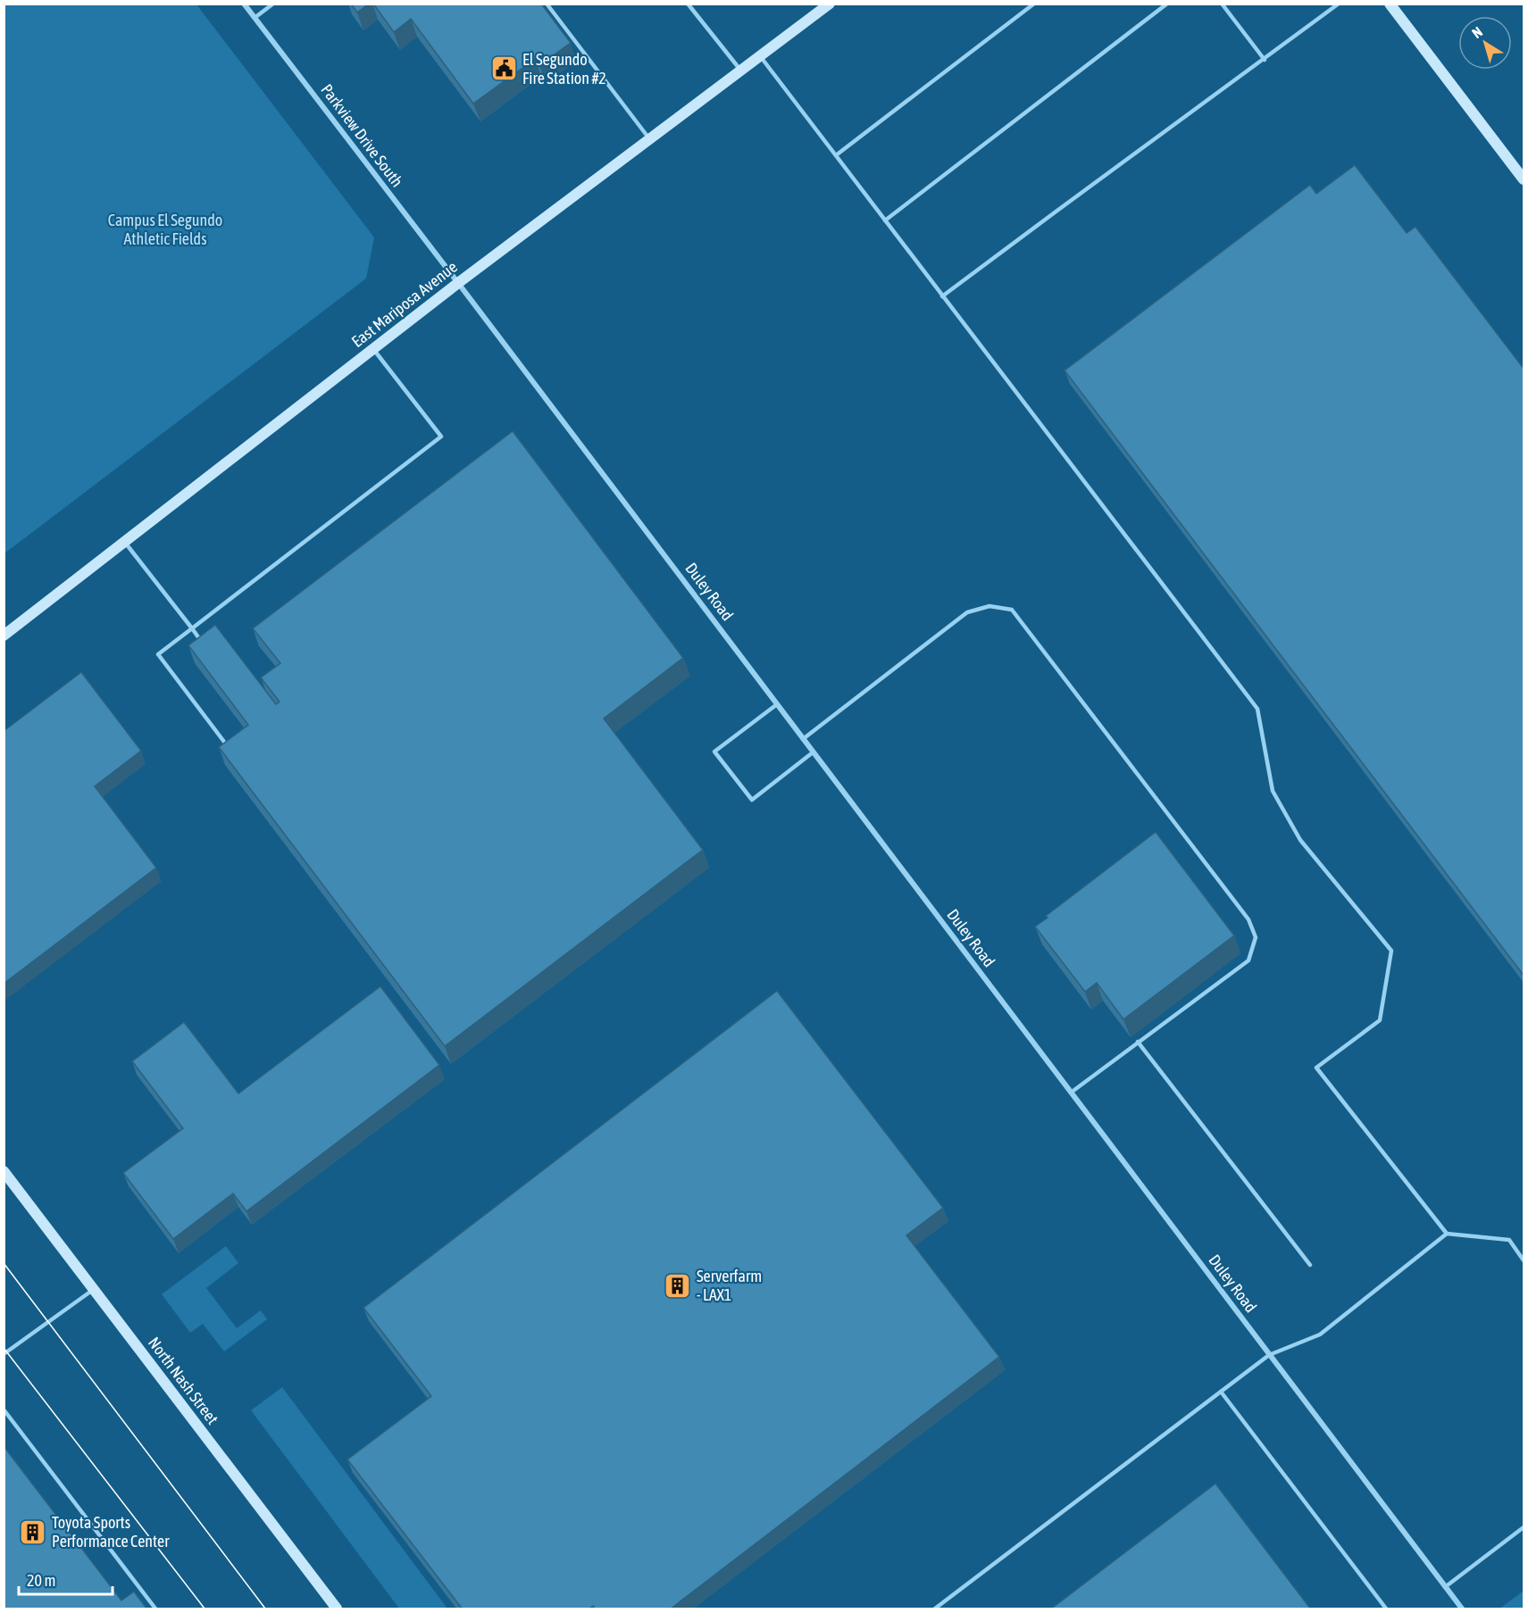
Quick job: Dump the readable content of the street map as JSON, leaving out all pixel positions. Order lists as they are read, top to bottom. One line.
{"streets":{"street":["Parkview Drive South","East Mariposa Avenue","Duley Road","North Nash Street"]},"crossings":[["Parkview Drive South","East Mariposa Avenue"],["Parkview Drive South","Duley Road"],["East Mariposa Avenue","Duley Road"]],"parks":["Campus El Segundo Athletic Fields"],"places":{"public building":["El Segundo Fire Station #2"],"building":["Serverfarm - LAX1","Toyota Sports Performance Center"]},"scale_bar":"20 m","north":"top left"}
